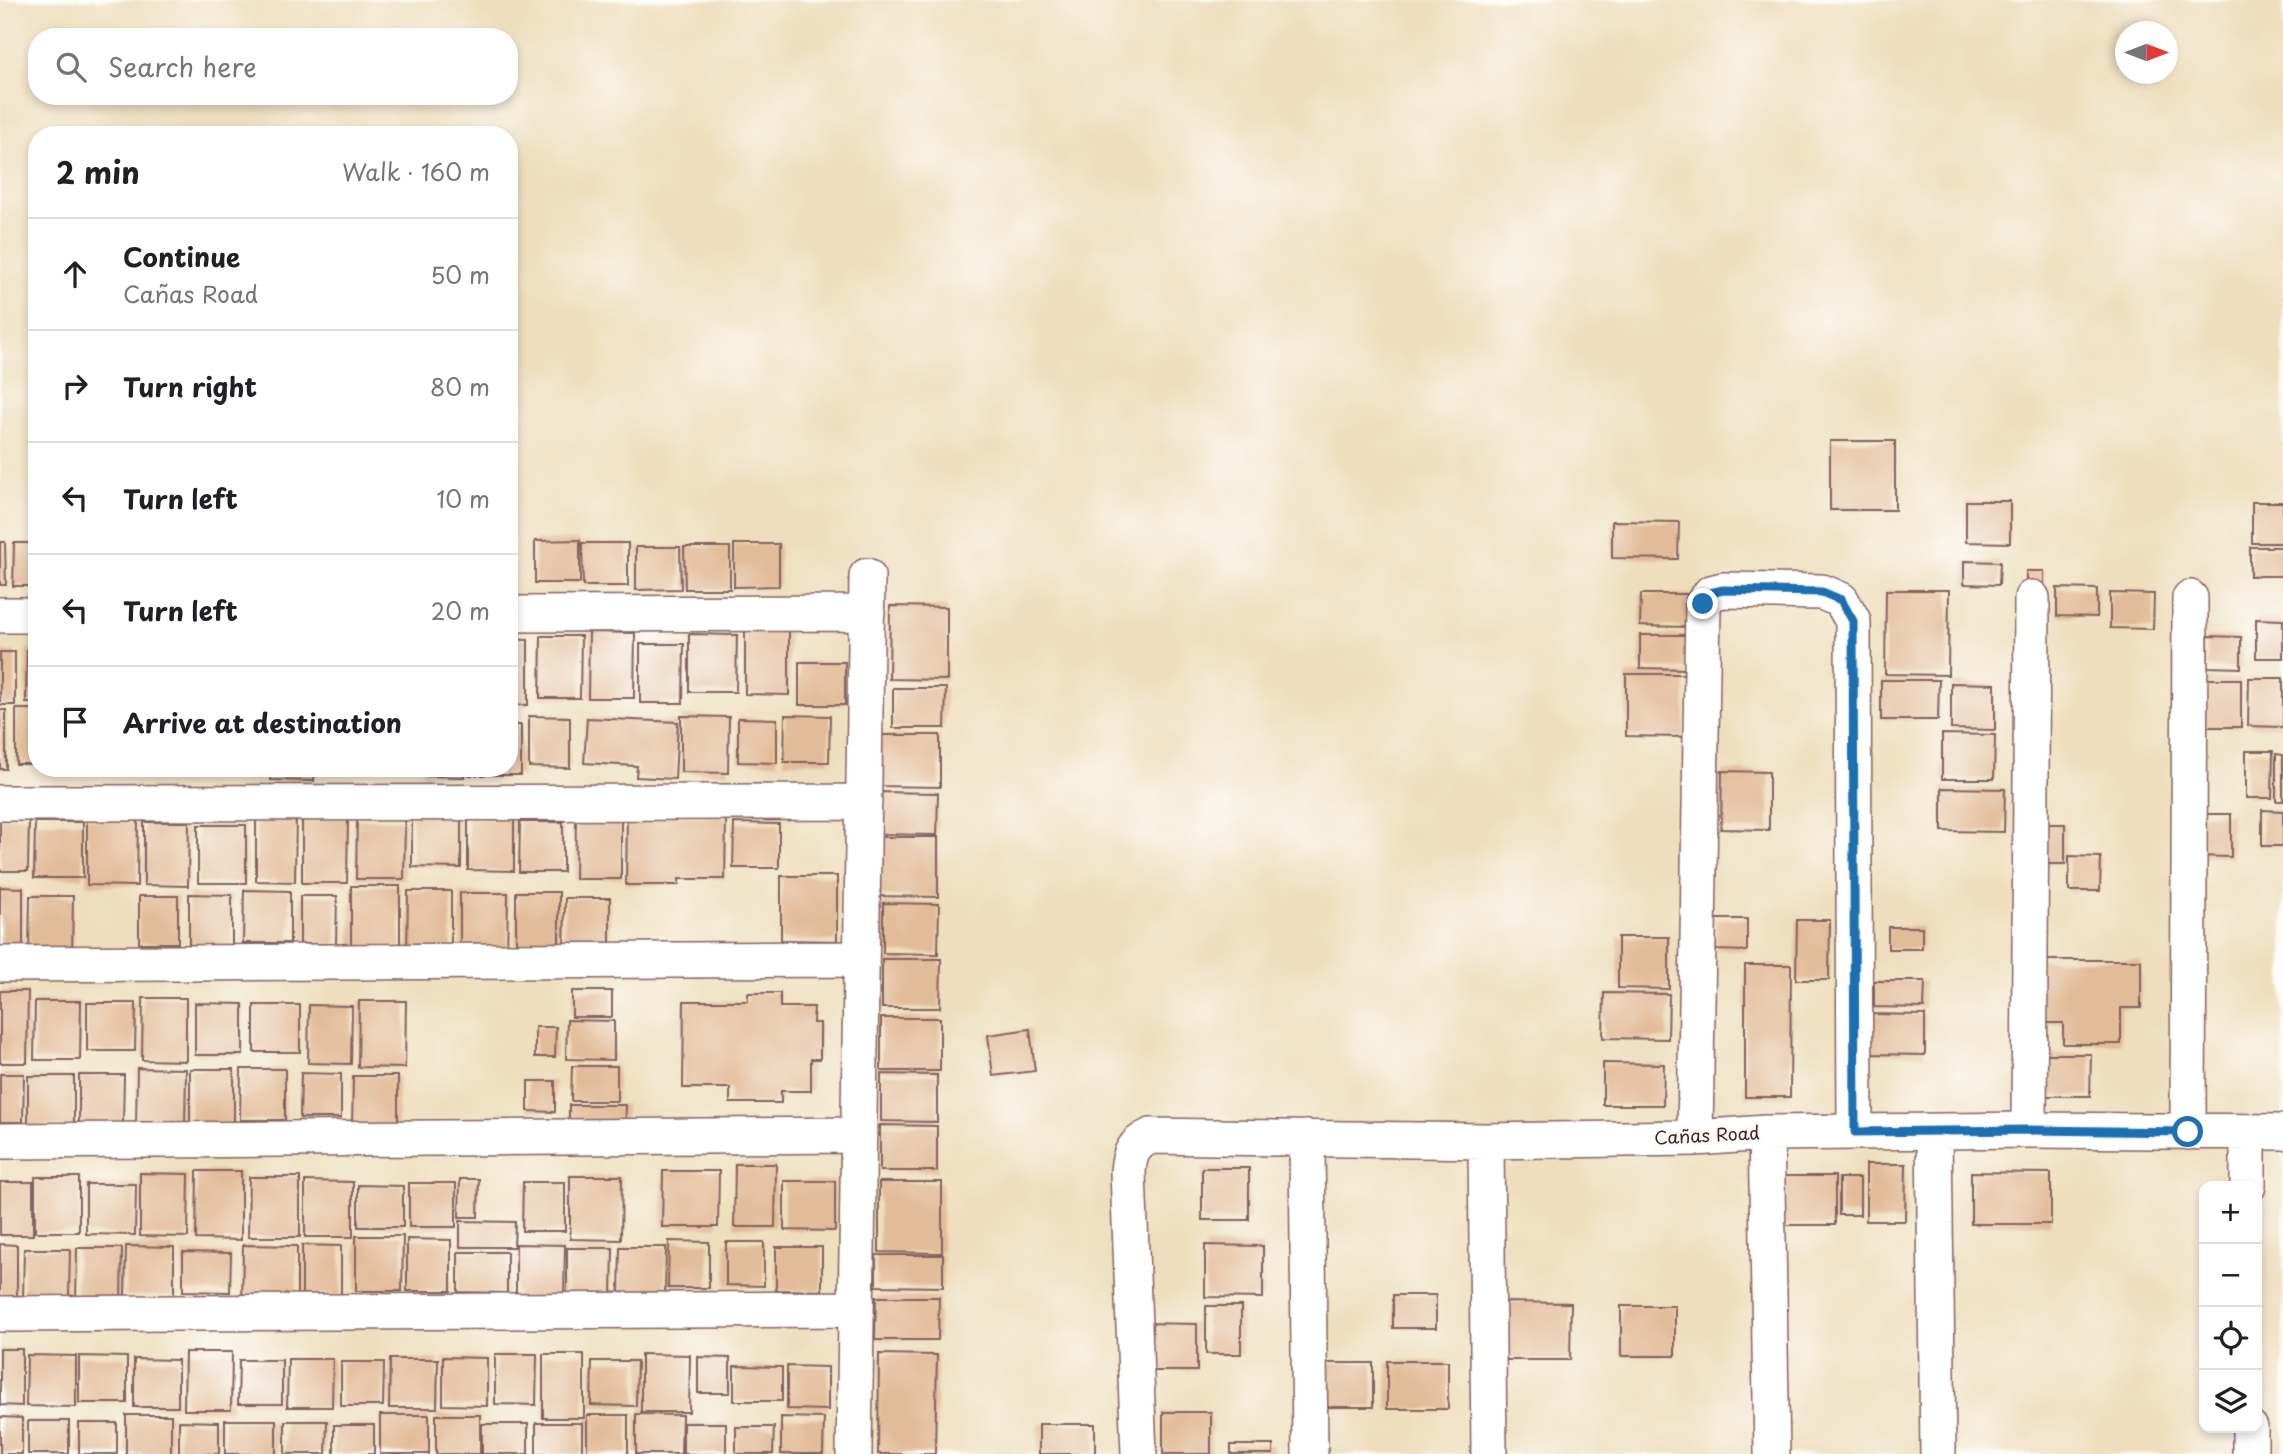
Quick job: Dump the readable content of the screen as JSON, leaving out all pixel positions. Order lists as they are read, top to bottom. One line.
{"streets":{"street":["Cañas Road"]},"north":"right","page":{"search":"Search here","heading":["2 min","Walk · 160 m"],"list":[["Continue","Cañas Road","50 m"],["Turn right","80 m"],["Turn left","10 m"],["Turn left","20 m"],"Arrive at destination"],"map_buttons":["+","−"]}}
